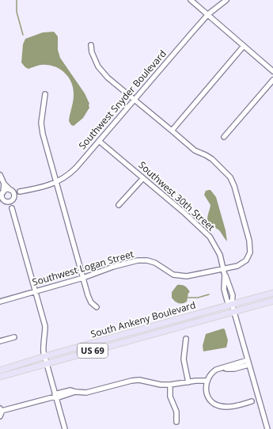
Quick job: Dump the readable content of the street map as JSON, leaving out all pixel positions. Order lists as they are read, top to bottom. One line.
{"streets":{"main road":["South Ankeny Boulevard","US 69"],"street":["Southwest Snyder Boulevard","Southwest 30th Street","Southwest Logan Street"]},"crossings":[["Southwest Snyder Boulevard","Southwest 30th Street"],["Southwest Snyder Boulevard","Southwest Logan Street"],["Southwest 30th Street","Southwest Logan Street"],["Southwest 30th Street","South Ankeny Boulevard"]]}
